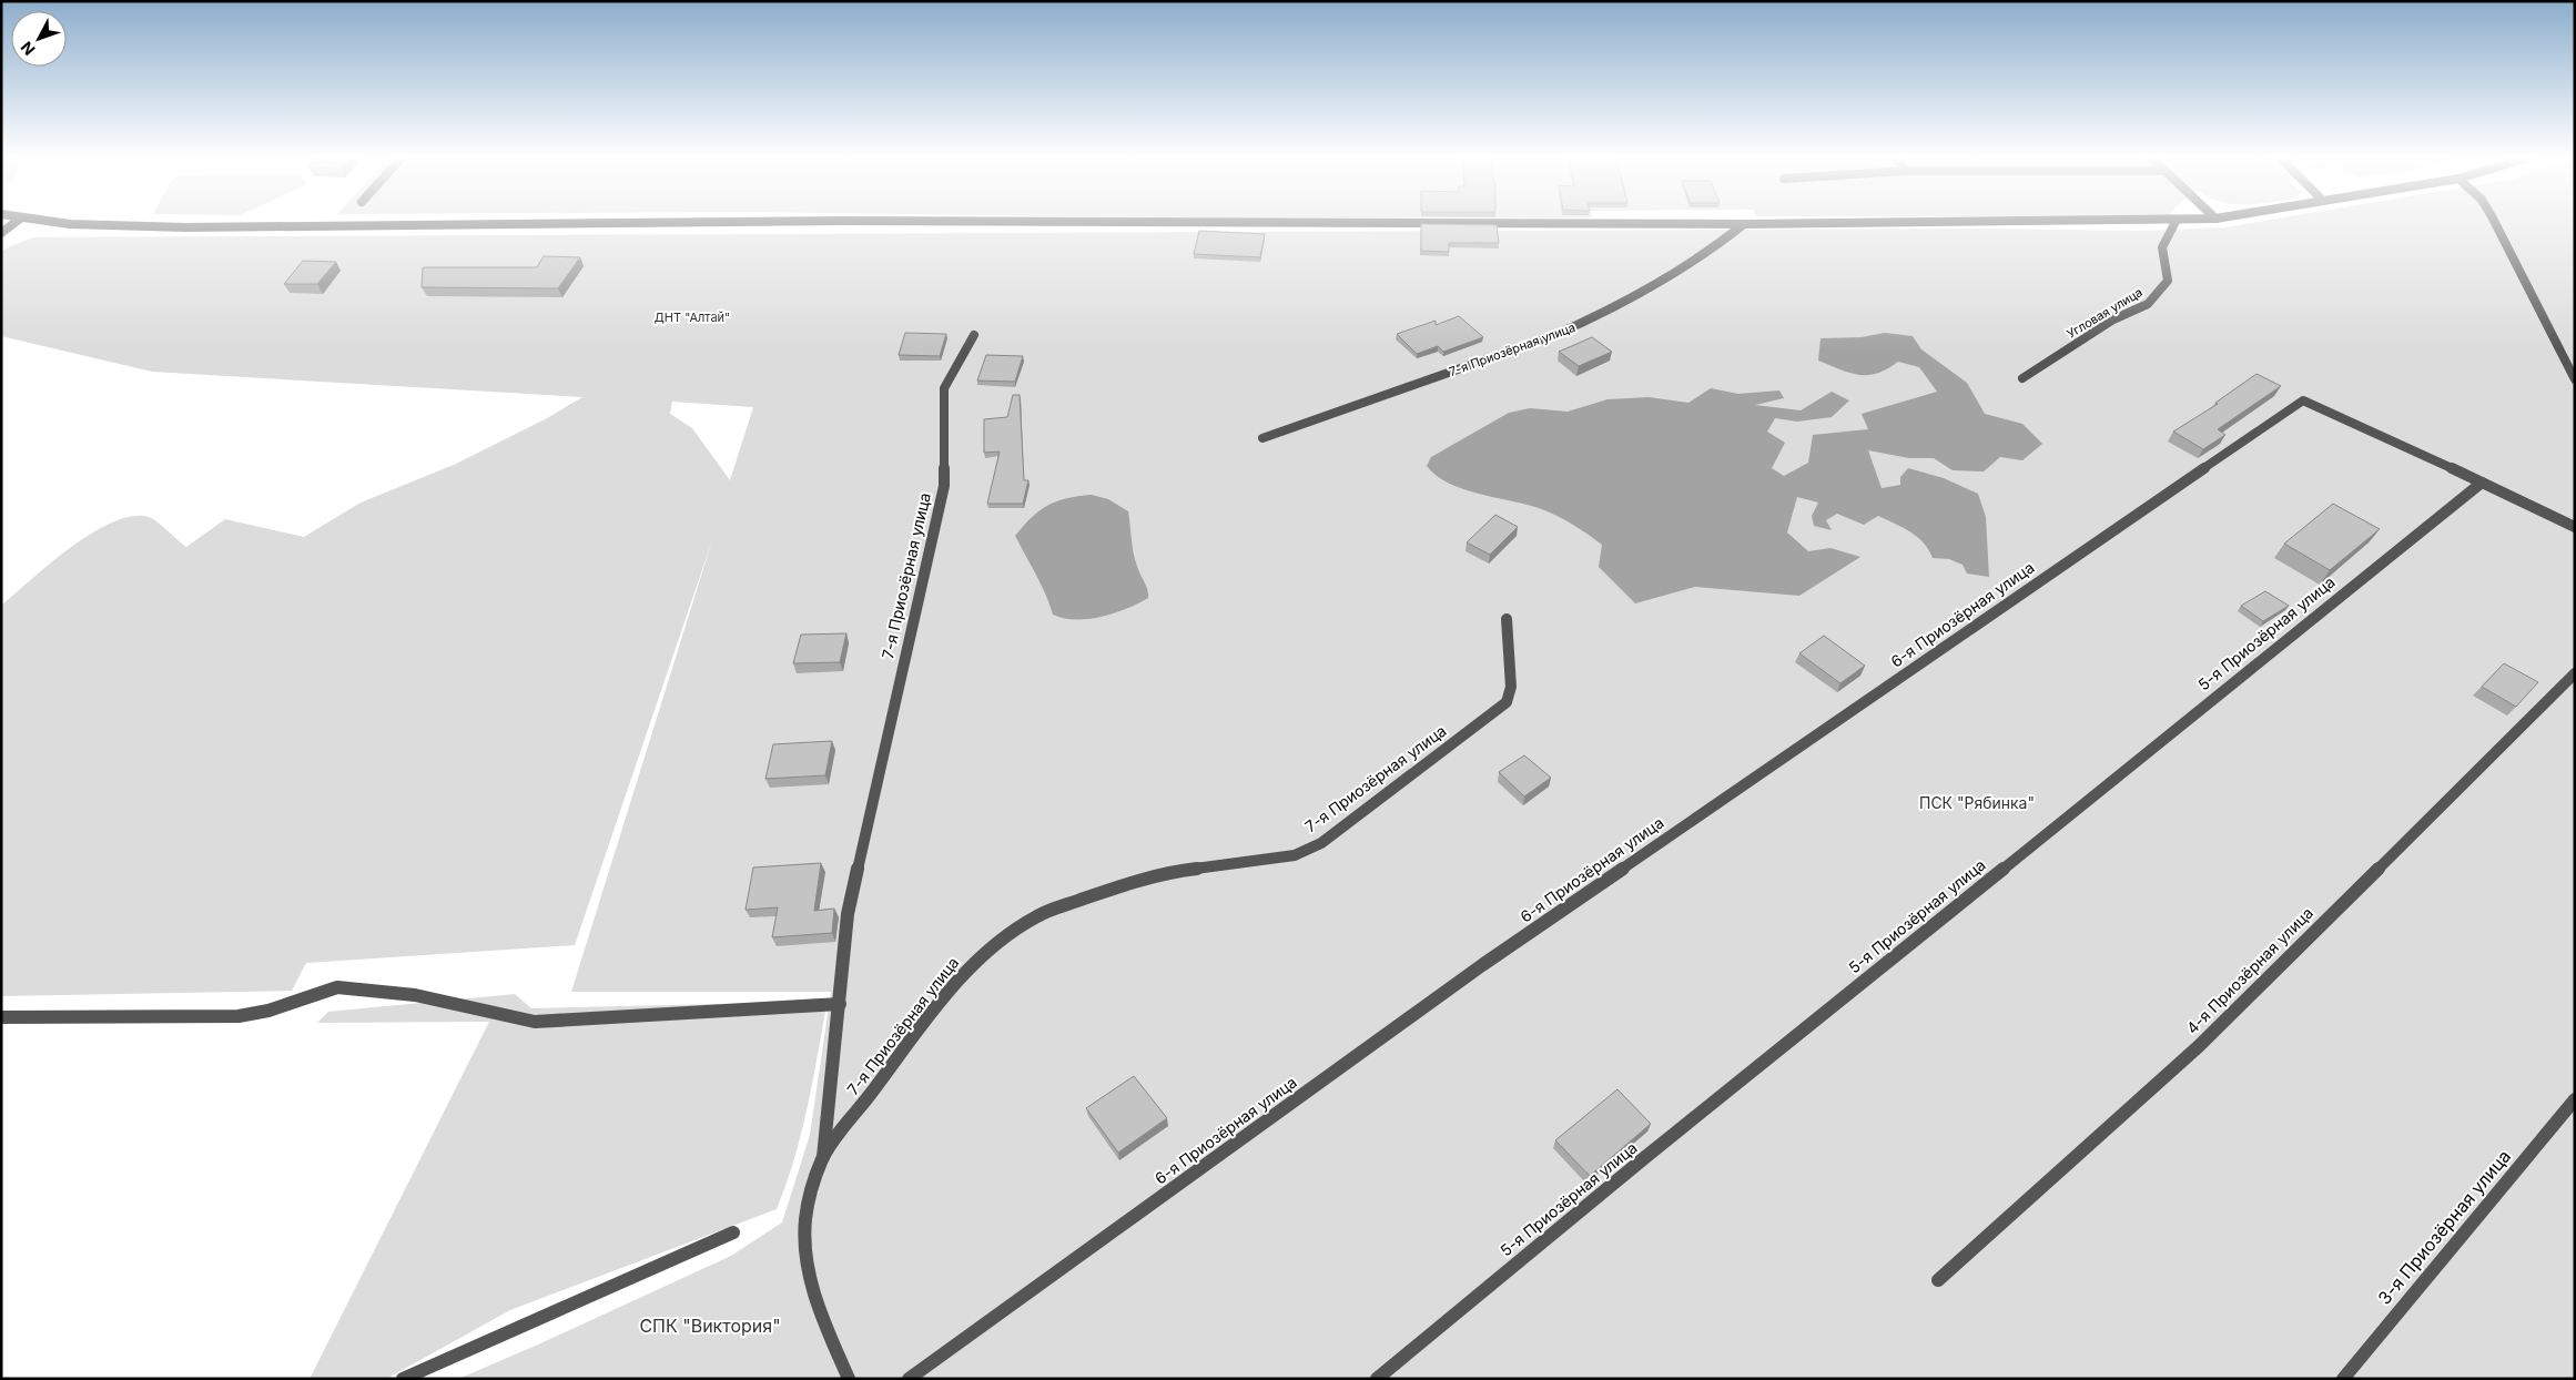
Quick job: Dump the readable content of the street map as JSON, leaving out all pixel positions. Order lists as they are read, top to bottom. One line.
{"streets":{"street":["Угловая улица","7-я Приозёрная улица","6-я Приозёрная улица","5-я Приозёрная улица","4-я Приозёрная улица","3-я Приозёрная улица"]},"crossings":[["6-я Приозёрная улица","5-я Приозёрная улица"]],"parks":["ДНТ \"Алтай\"","ПСК \"Рябинка\"","СПК \"Виктория\""],"north":"bottom left"}
